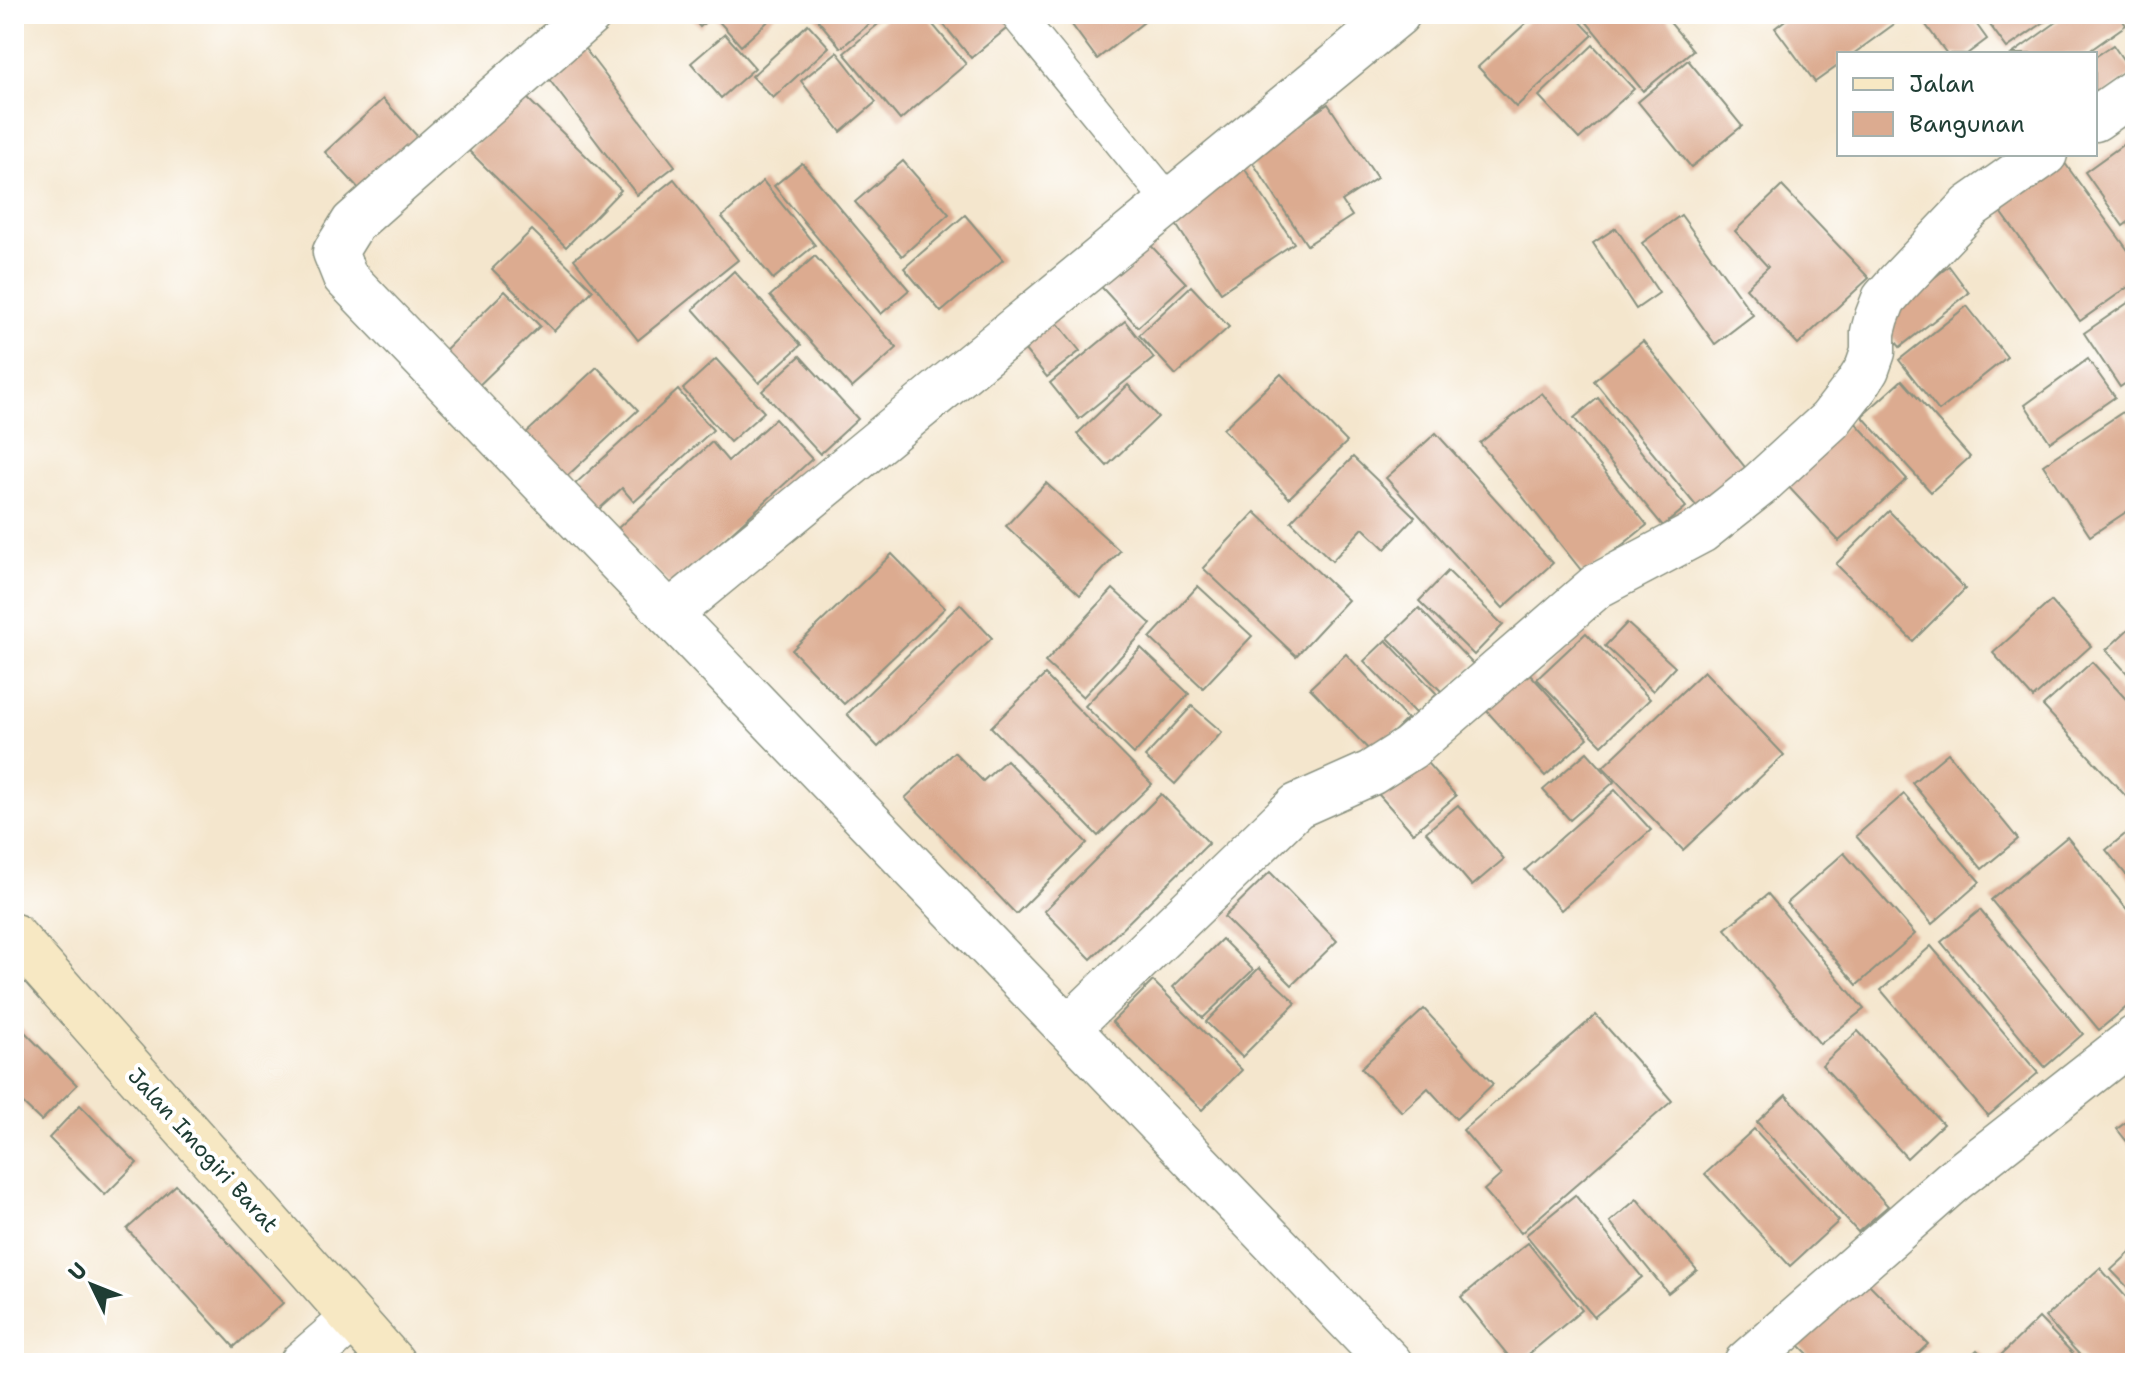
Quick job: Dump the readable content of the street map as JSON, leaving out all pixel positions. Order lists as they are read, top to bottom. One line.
{"streets":{"main road":["Jalan Imogiri Barat"]},"legend":["Jalan","Bangunan"],"north":"top left"}
